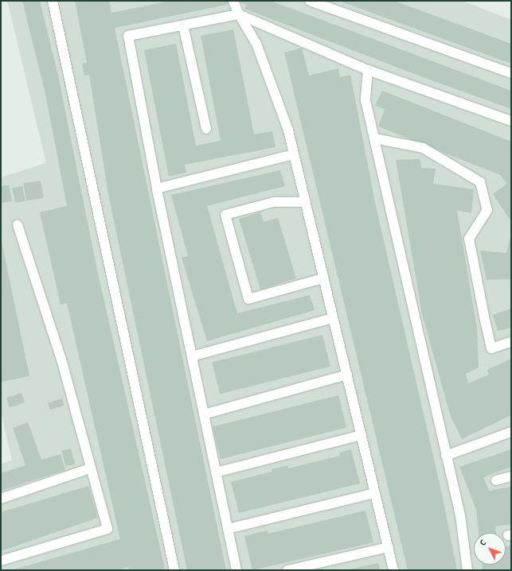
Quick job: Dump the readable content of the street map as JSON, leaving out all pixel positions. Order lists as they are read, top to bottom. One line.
{"north":"top left"}
